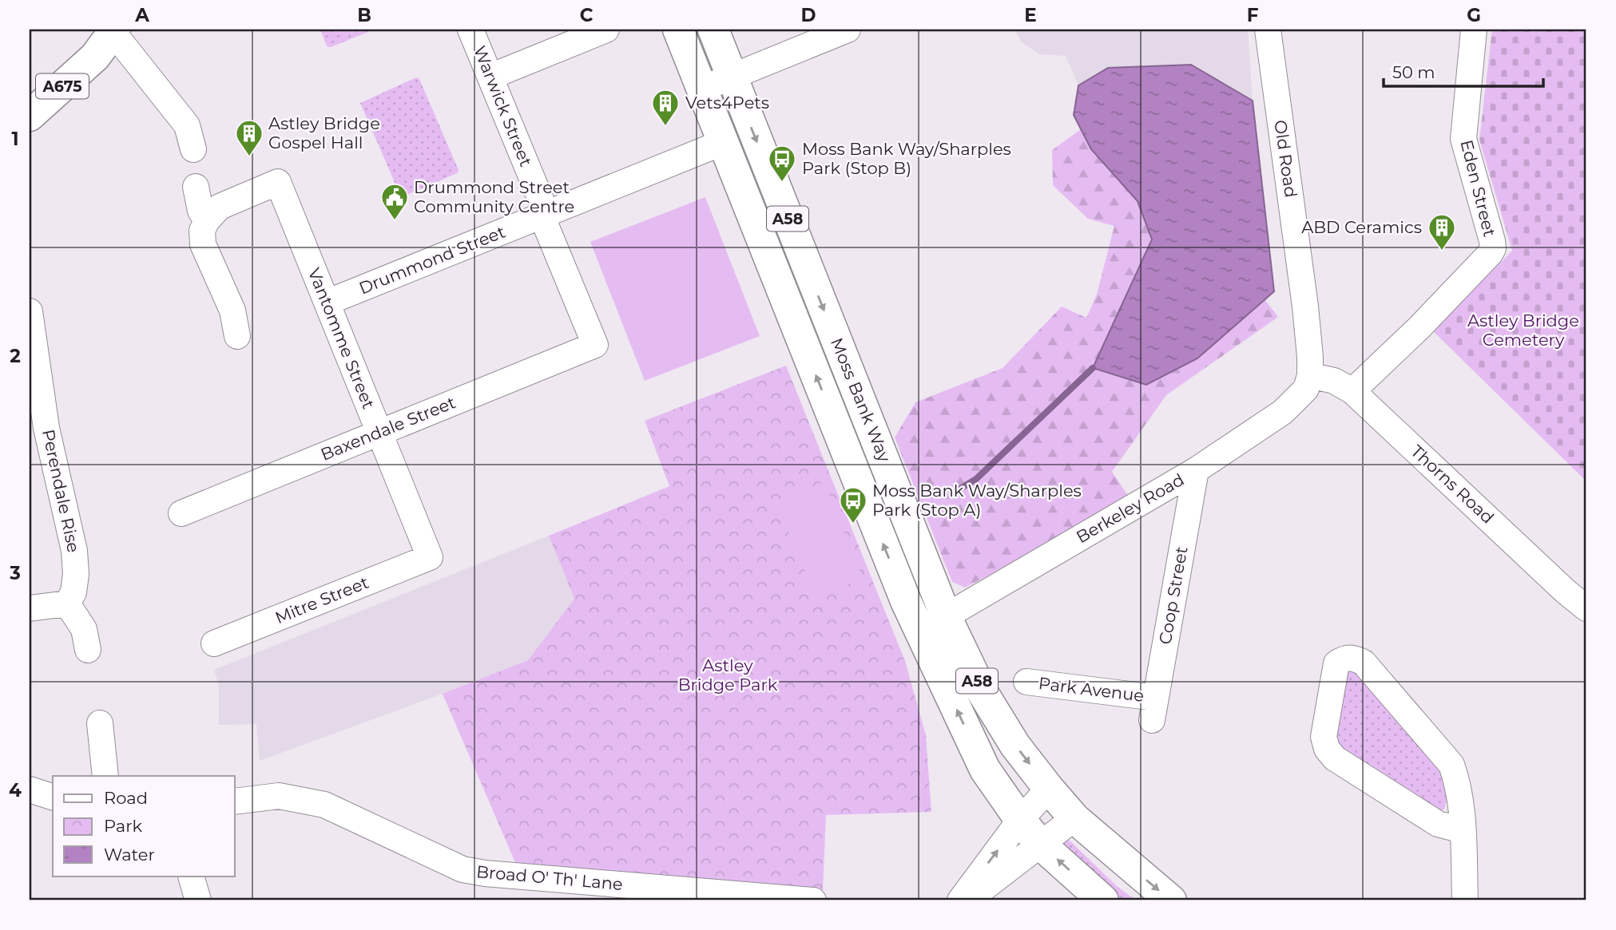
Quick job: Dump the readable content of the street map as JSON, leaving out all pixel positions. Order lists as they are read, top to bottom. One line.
{"streets":{"main road":["A675","A58","Moss Bank Way"],"street":["Warwick Street","Old Road","Eden Street","Drummond Street","Vantomme Street","Baxendale Street","Thorns Road","Perendale Rise","Berkeley Road","Coop Street","Mitre Street","Park Avenue","Broad O' Th' Lane"]},"crossings":[["Warwick Street","Drummond Street"],["Warwick Street","Baxendale Street"],["Old Road","Thorns Road"],["Old Road","Berkeley Road"],["Eden Street","Thorns Road"],["Drummond Street","Vantomme Street"],["Drummond Street","Moss Bank Way"],["Vantomme Street","Baxendale Street"],["Vantomme Street","Mitre Street"],["Moss Bank Way","Berkeley Road"],["Thorns Road","Berkeley Road"],["Berkeley Road","Coop Street"],["Coop Street","Park Avenue"]],"parks":["Astley Bridge Cemetery","Astley Bridge Park"],"places":{"building":["Vets4Pets","Astley Bridge Gospel Hall","ABD Ceramics"],"bus stop":["Moss Bank Way/Sharples Park (Stop B)","Moss Bank Way/Sharples Park (Stop A)"],"public building":["Drummond Street Community Centre"]},"legend":["Road","Park","Water"],"scale_bar":"50 m","grid":{"columns":["A","B","C","D","E","F","G"],"rows":["1","2","3","4"]}}
